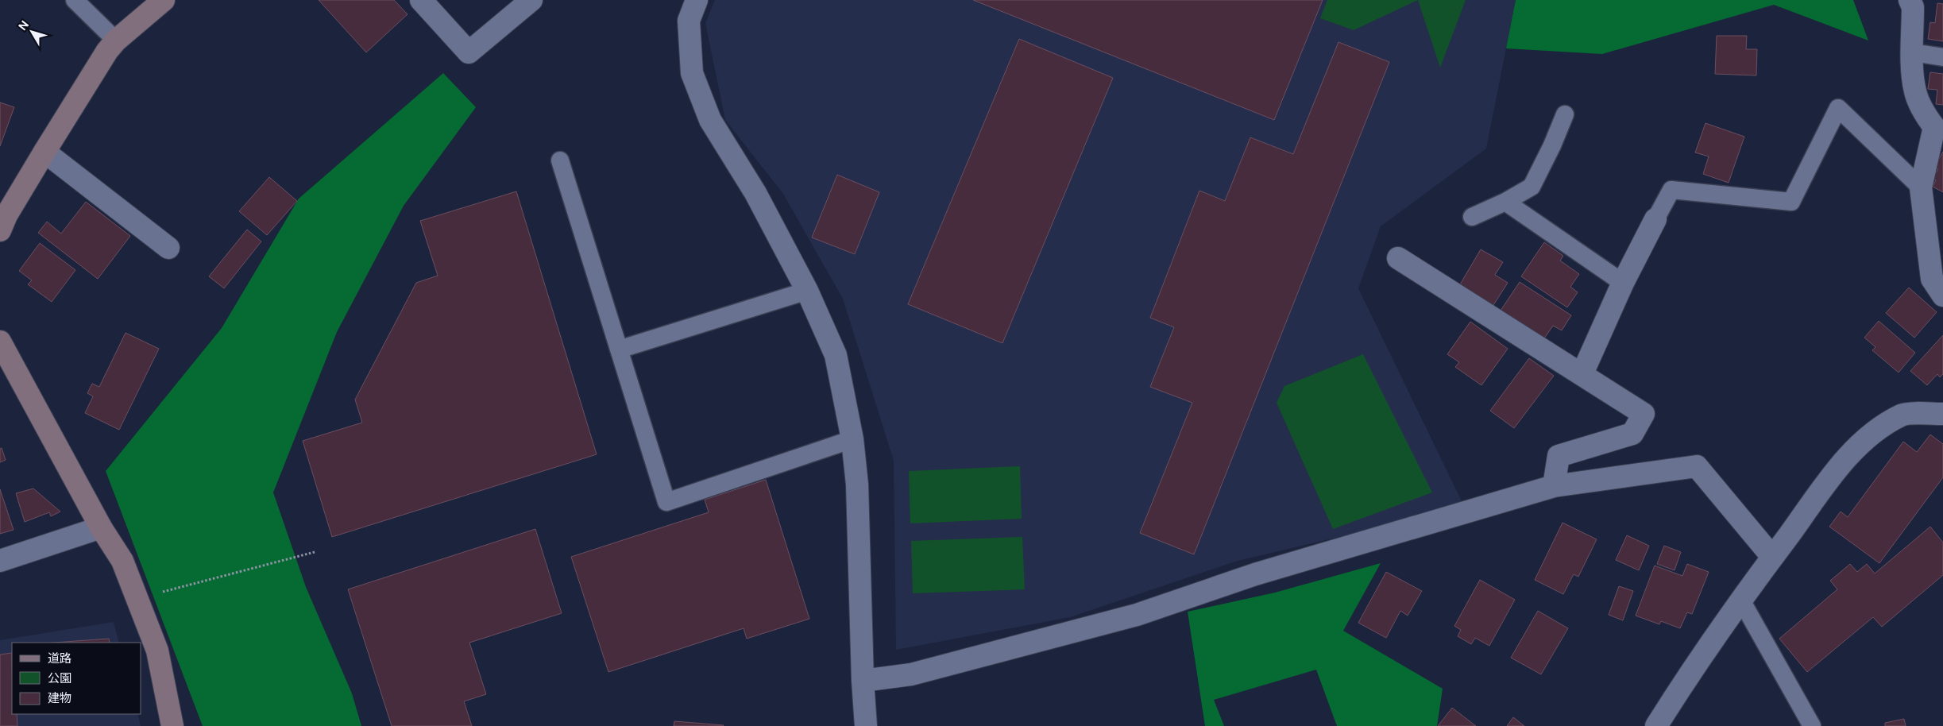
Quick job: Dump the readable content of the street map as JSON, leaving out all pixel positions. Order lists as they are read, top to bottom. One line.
{"legend":["道路","公園","建物"],"north":"top left"}
